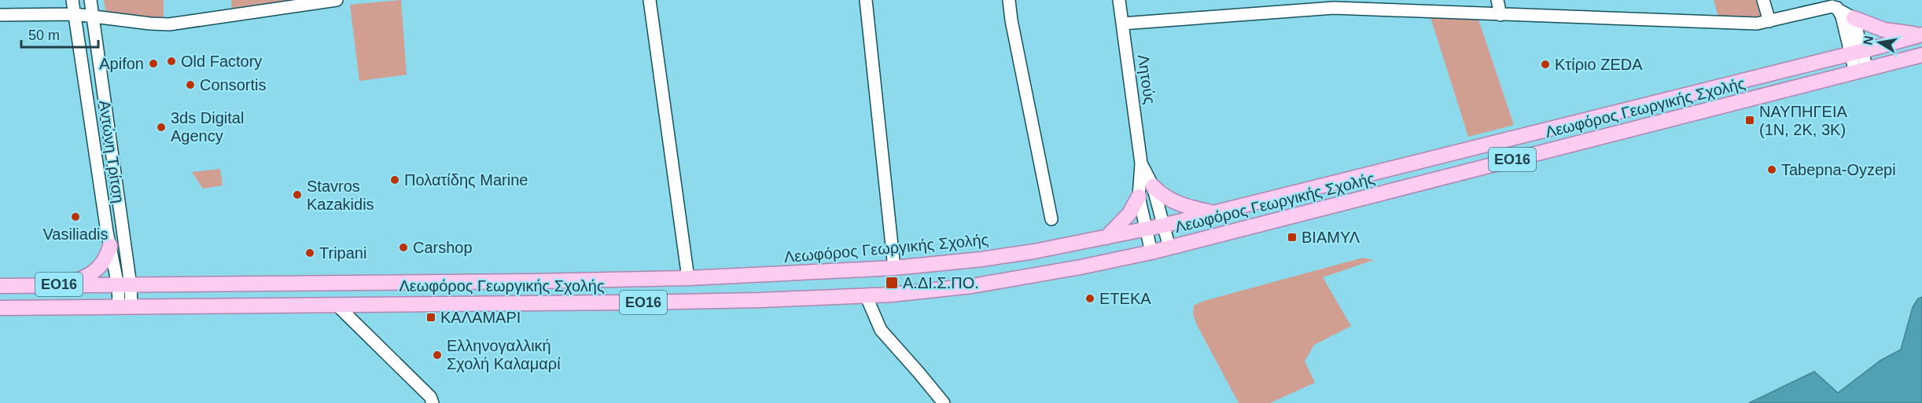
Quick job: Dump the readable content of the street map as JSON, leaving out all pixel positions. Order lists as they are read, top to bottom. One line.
{"streets":{"main road":["Λεωφόρος Γεωργικής Σχολής","ΕΟ16"],"street":["Λητούς","Αντώνη Τρίτση"]},"crossings":[["Λητούς","Λεωφόρος Γεωργικής Σχολής"],["Λητούς","ΕΟ16"],["Λεωφόρος Γεωργικής Σχολής","Αντώνη Τρίτση"],["Λεωφόρος Γεωργικής Σχολής","ΕΟ16"],["Αντώνη Τρίτση","ΕΟ16"]],"places":{"other":["Old Factory","Apifon","Κτίριο ZEDA","Consortis","3ds Digital Agency","Tabepna-Oyzepi","Πολατίδης Marine","Stavros Kazakidis","Vasiliadis","Carshop","Tripani","ΕΤΕΚΑ","Ελληνογαλλική Σχολή Καλαμαρί"],"transit":["ΝΑΥΠΗΓΕΙΑ (1Ν, 2Κ, 3Κ)","ΒΙΑΜΥΛ","Α.ΔΙ.Σ.ΠΟ.","ΚΑΛΑΜΑΡΙ"]},"scale_bar":"50 m","north":"left"}
